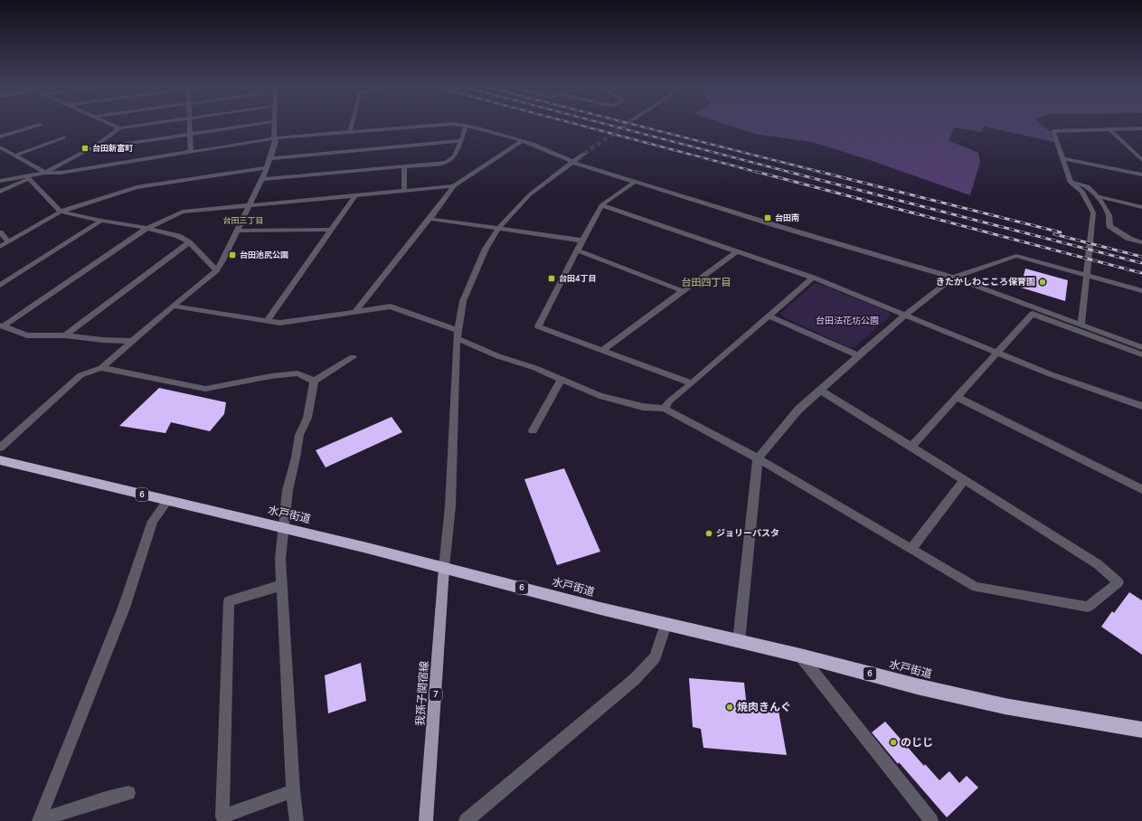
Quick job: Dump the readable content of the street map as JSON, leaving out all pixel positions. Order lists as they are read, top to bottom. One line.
{"streets":{"highway":["6","水戸街道"],"main road":["我孫子関宿線","7"]},"crossings":[["水戸街道","我孫子関宿線"]],"districts":["台田三丁目","台田四丁目"],"parks":["台田法花坊公園"],"places":{"transit":["台田新富町","台田南","台田池尻公園","台田4丁目"],"other":["きたかしわこころ保育園","ジョリーパスタ","焼肉きんぐ","のじじ"]}}
